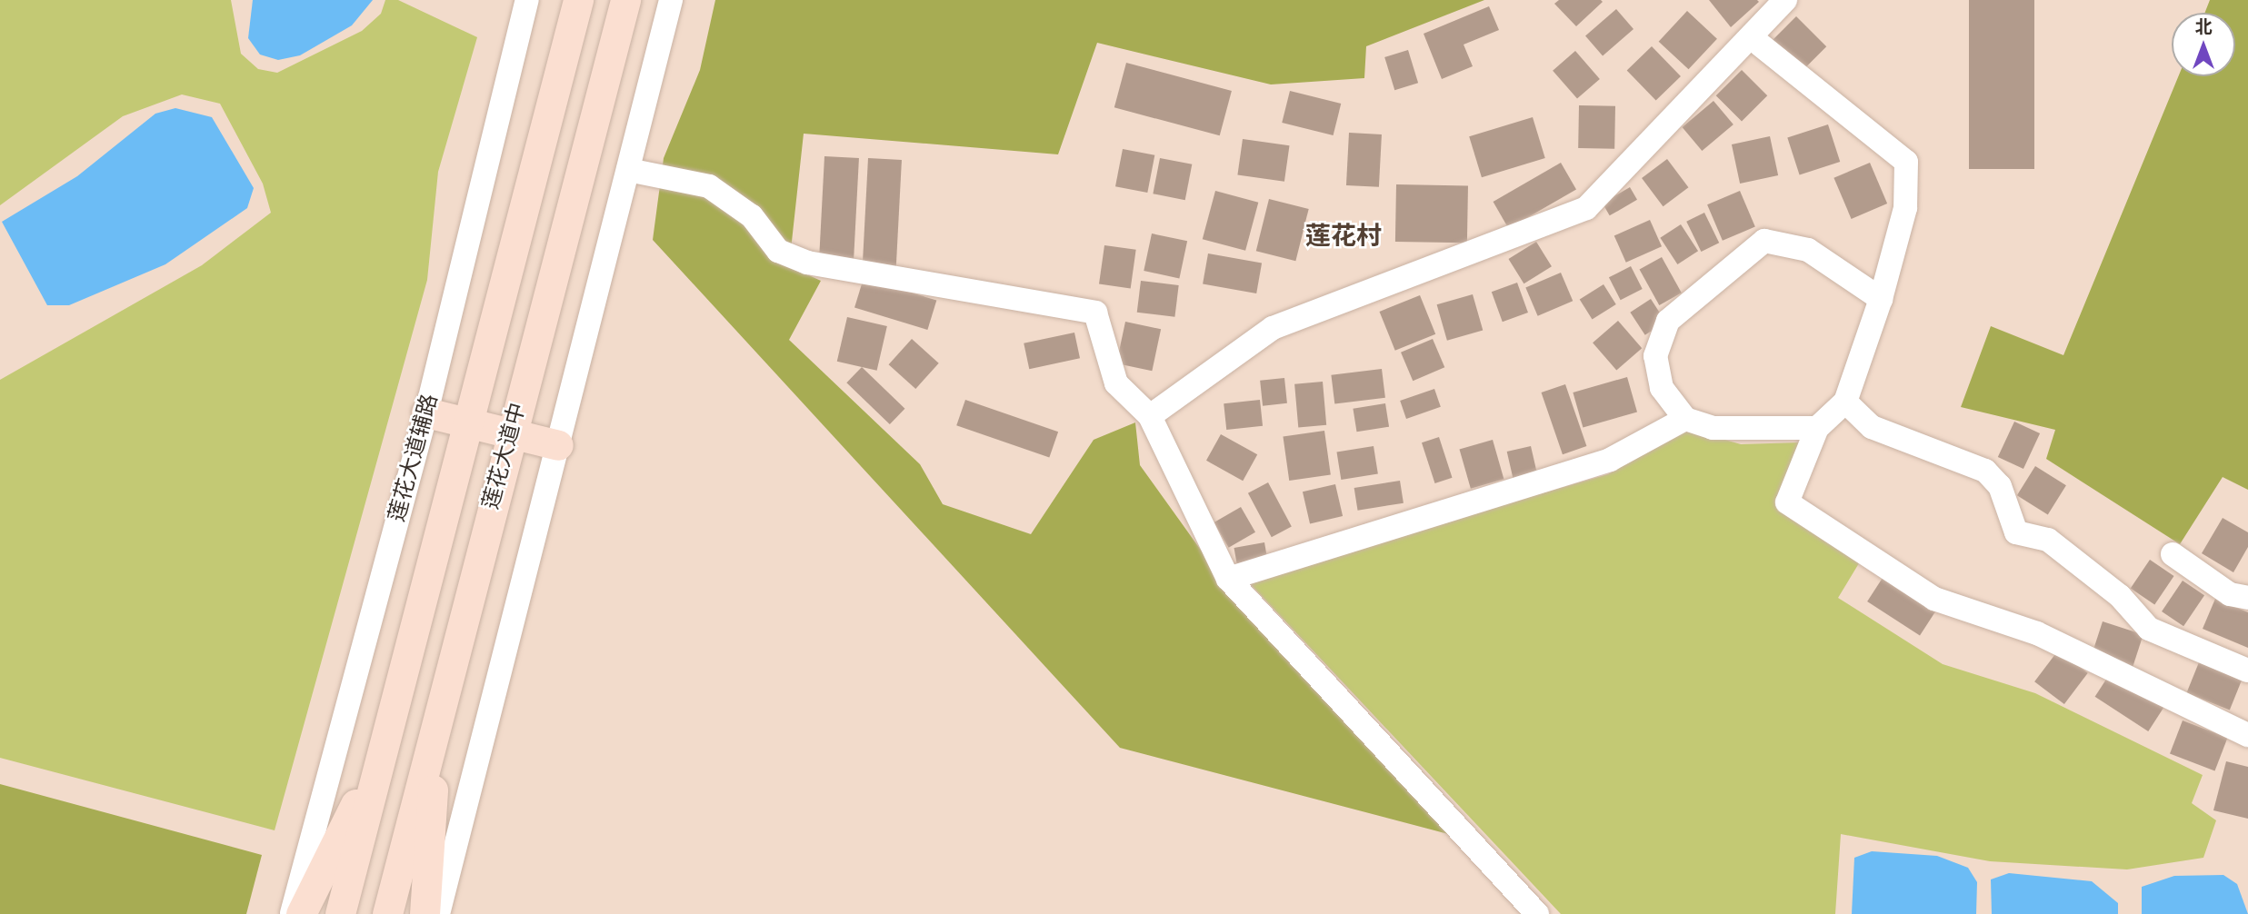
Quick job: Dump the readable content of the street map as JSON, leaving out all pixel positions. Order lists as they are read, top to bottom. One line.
{"streets":{"main road":["莲花大道中"],"street":["莲花大道辅路"]},"districts":["莲花村"],"north":"top"}
